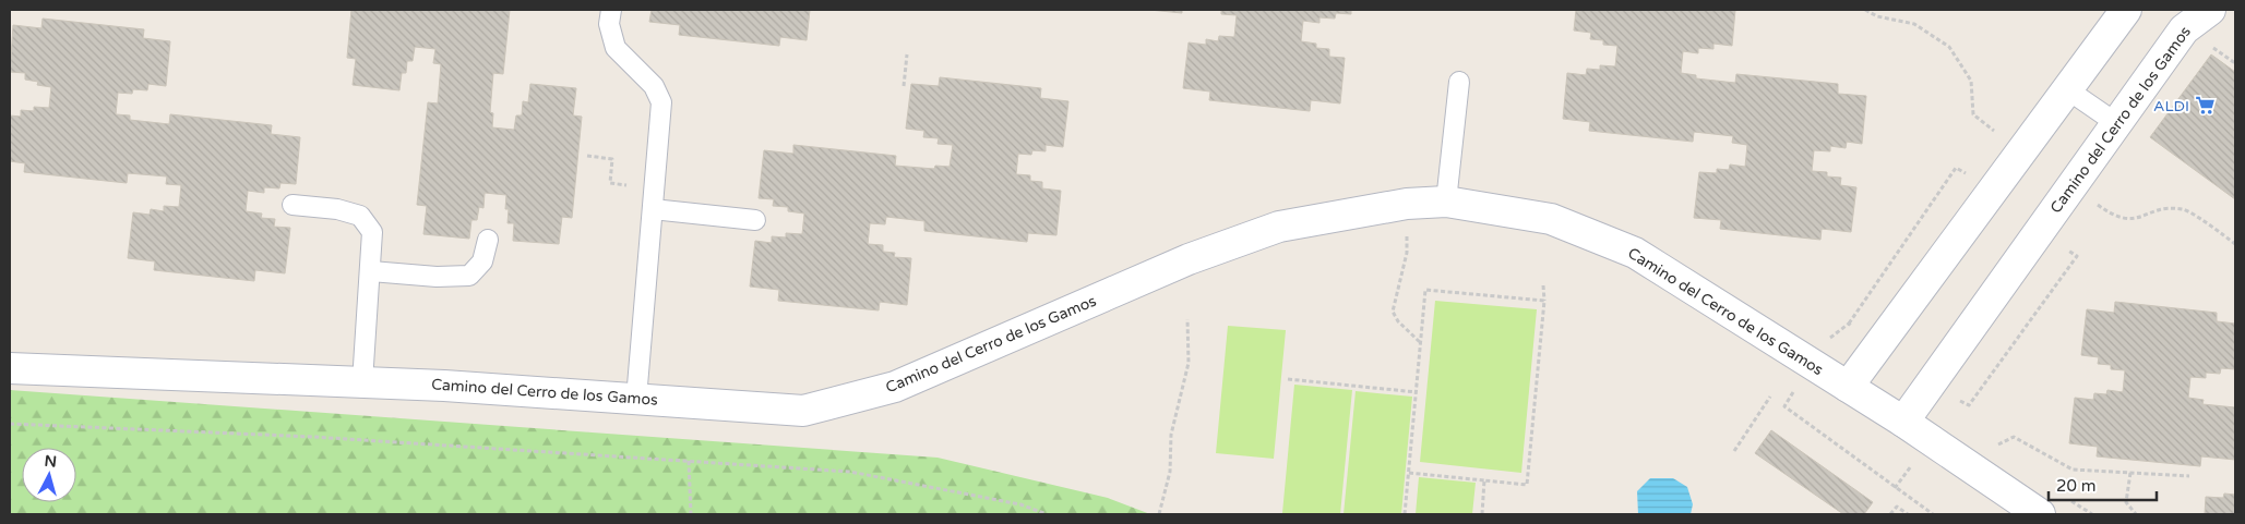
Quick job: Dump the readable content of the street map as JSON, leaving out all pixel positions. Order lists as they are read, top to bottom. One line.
{"streets":{"street":["Camino del Cerro de los Gamos"]},"places":{"supermarket":["ALDI"]},"scale_bar":"20 m","north":"top"}
